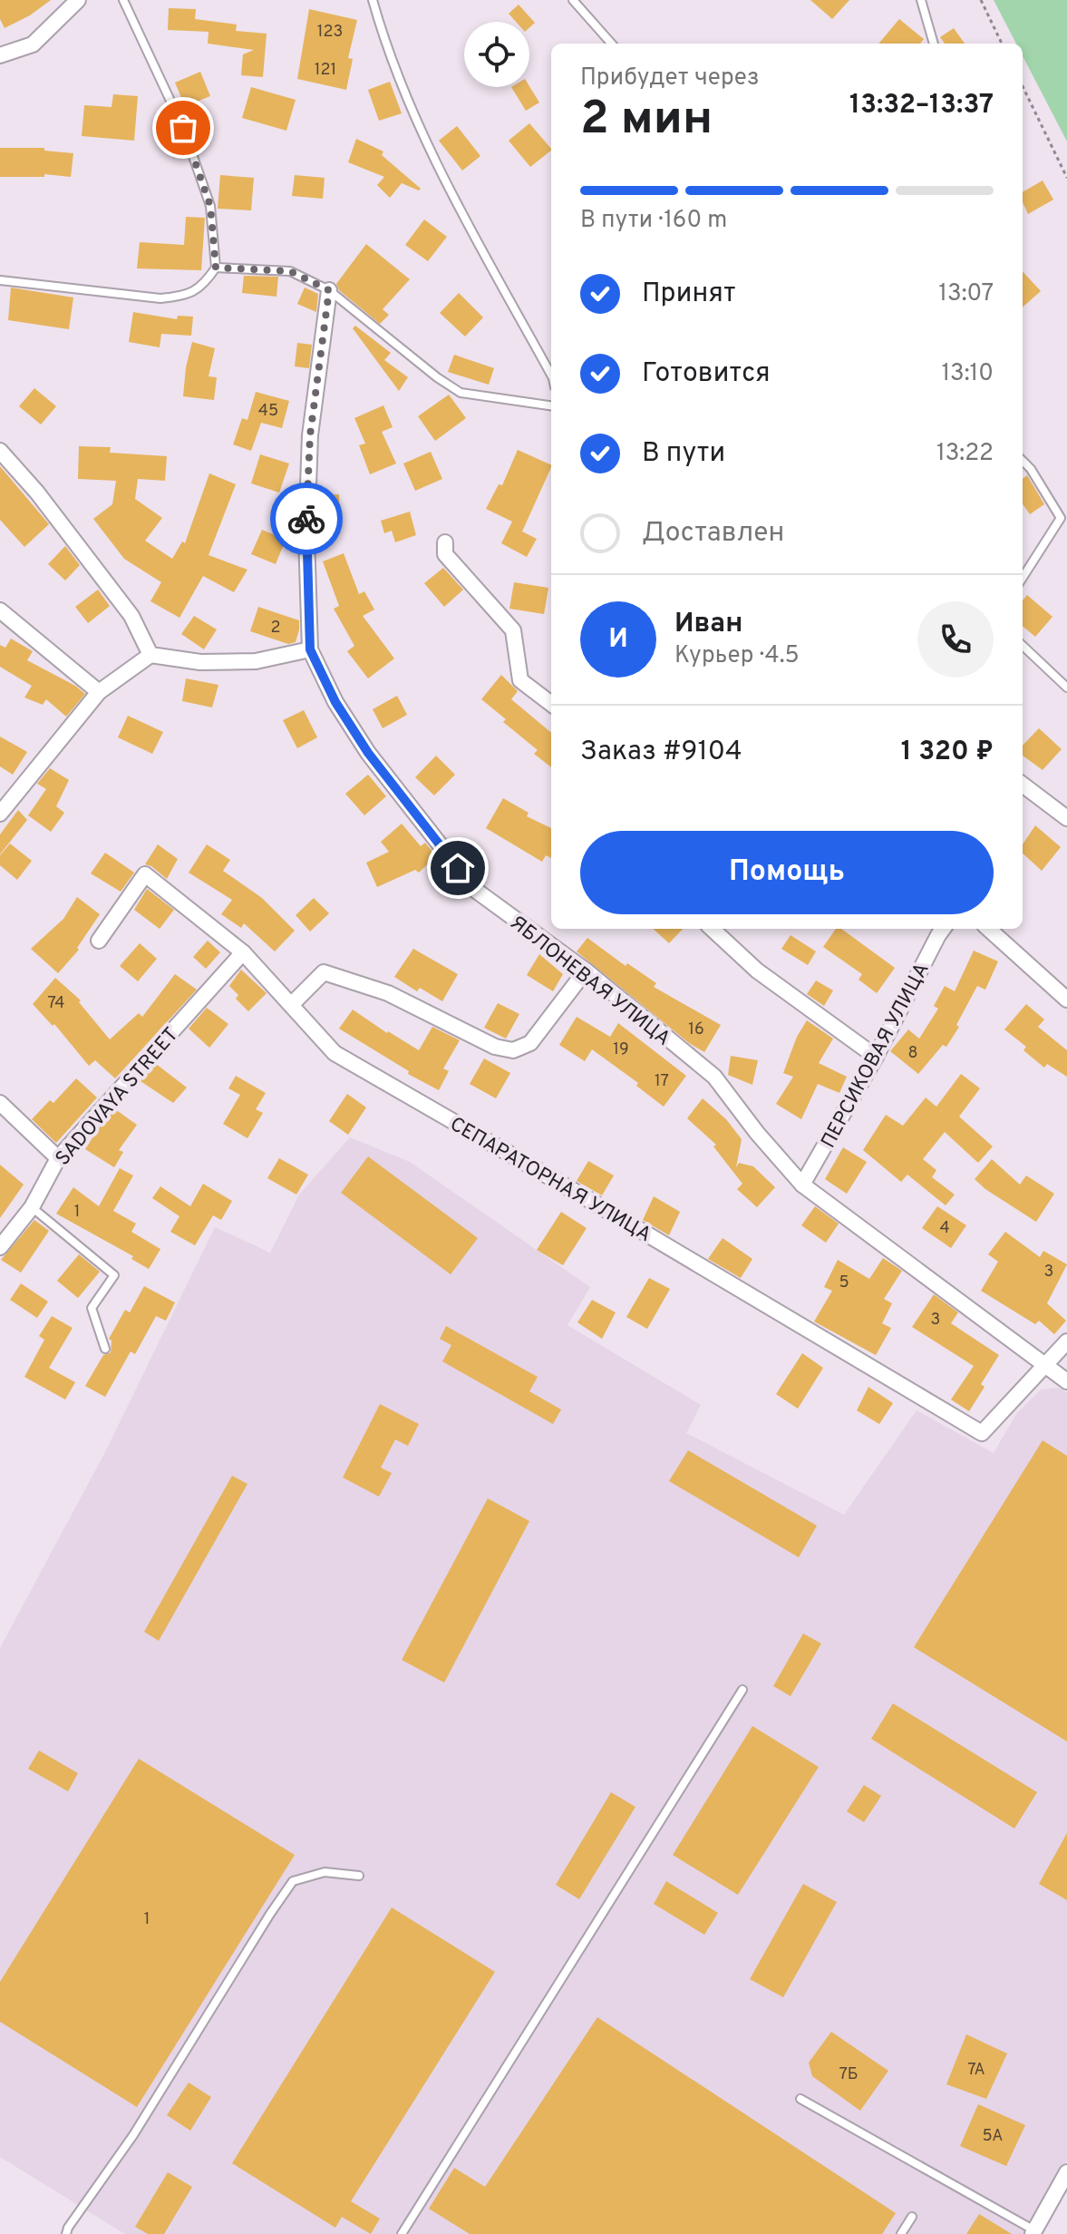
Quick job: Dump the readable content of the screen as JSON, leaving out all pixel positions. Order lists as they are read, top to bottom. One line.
{"streets":{"street":["ЯБЛОНЕВАЯ УЛИЦА","ПЕРСИКОВАЯ УЛИЦА","SADOVAYA STREET","СЕПАРАТОРНАЯ УЛИЦА"]},"crossings":[["ЯБЛОНЕВАЯ УЛИЦА","ПЕРСИКОВАЯ УЛИЦА"],["ЯБЛОНЕВАЯ УЛИЦА","СЕПАРАТОРНАЯ УЛИЦА"],["SADOVAYA STREET","СЕПАРАТОРНАЯ УЛИЦА"]],"house_numbers":["123","121","45","2","74","16","19","8","17","1","4","3","5","3","1","7А","7Б","5А"],"page":{"heading":["2 мин","Прибудет через","13:32–13:37"],"panel":["Иван","Курьер · 4.5","Заказ #9104","1 320 ₽"],"bar":"В пути · 160 m","list":[["Принят","13:07"],["Готовится","13:10"],["В пути","13:22"],"Доставлен"],"round":"И","buttons":"Помощь"}}
